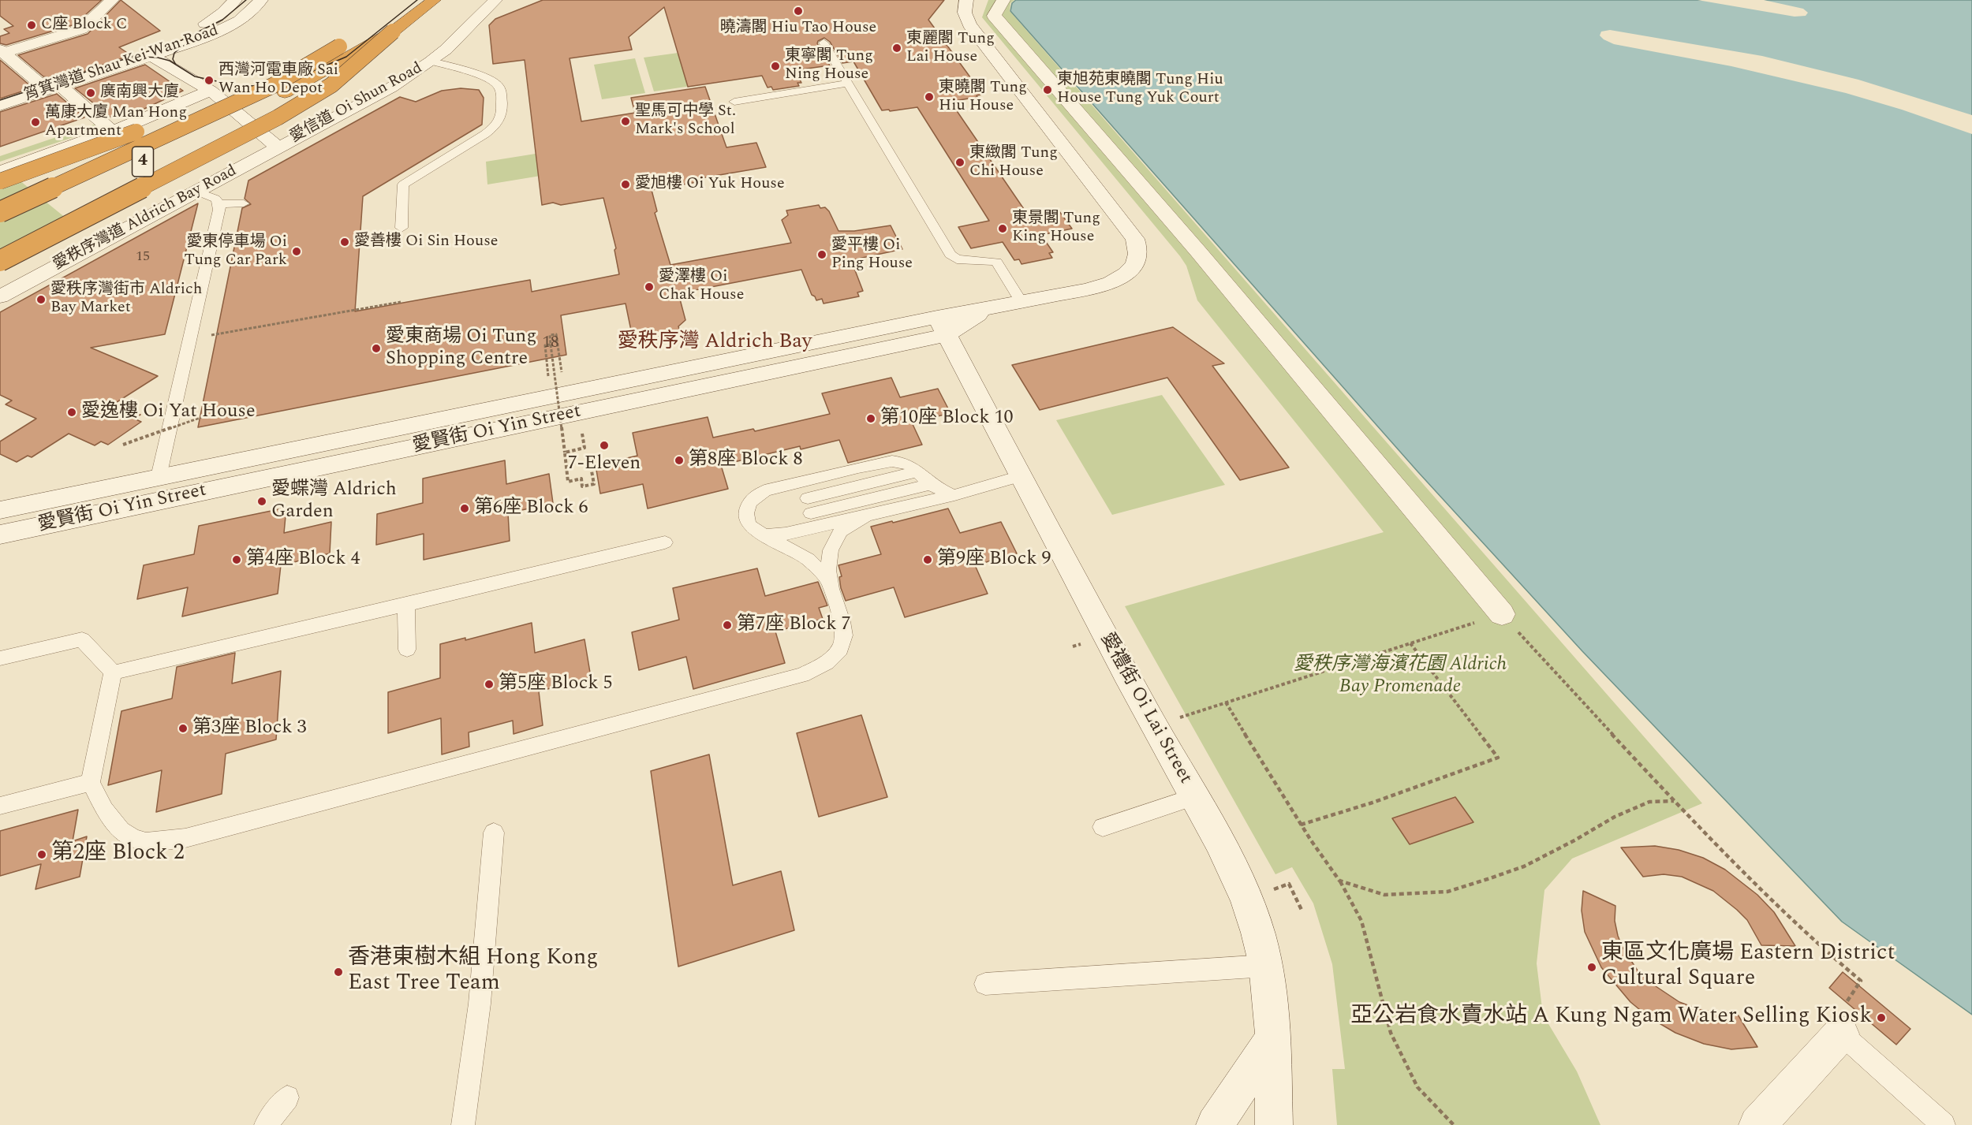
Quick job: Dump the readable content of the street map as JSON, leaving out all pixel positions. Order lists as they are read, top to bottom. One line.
{"streets":{"highway":["4"],"street":["筲箕灣道 Shau Kei Wan Road","愛信道 Oi Shun Road","愛秩序灣道 Aldrich Bay Road","愛賢街 Oi Yin Street","愛禮街 Oi Lai Street"]},"crossings":[["愛信道 Oi Shun Road","愛秩序灣道 Aldrich Bay Road"],["愛賢街 Oi Yin Street","愛禮街 Oi Lai Street"]],"districts":["愛秩序灣 Aldrich Bay"],"parks":["愛秩序灣海濱花園 Aldrich Bay Promenade"],"places":["曉濤閣 Hiu Tao House","C座 Block C","東麗閣 Tung Lai House","東寧閣 Tung Ning House","西灣河電車廠 Sai Wan Ho Depot","東旭苑東曉閣 Tung Hiu House Tung Yuk Court","廣南興大廈","東曉閣 Tung Hiu House","聖馬可中學 St. Mark's School","萬康大廈 Man Hong Apartment","東緻閣 Tung Chi House","愛旭樓 Oi Yuk House","東景閣 Tung King House","愛善樓 Oi Sin House","愛東停車場 Oi Tung Car Park","愛平樓 Oi Ping House","愛澤樓 Oi Chak House","愛秩序灣街市 Aldrich Bay Market","愛東商場 Oi Tung Shopping Centre","愛逸樓 Oi Yat House","第10座 Block 10","7-Eleven","第8座 Block 8","愛蝶灣 Aldrich Garden","第6座 Block 6","第4座 Block 4","第9座 Block 9","第7座 Block 7","第5座 Block 5","第3座 Block 3","第2座 Block 2","東區文化廣場 Eastern District Cultural Square","香港東樹木組 Hong Kong East Tree Team","亞公岩食水賣水站 A Kung Ngam Water Selling Kiosk"],"house_numbers":["15","18"]}
